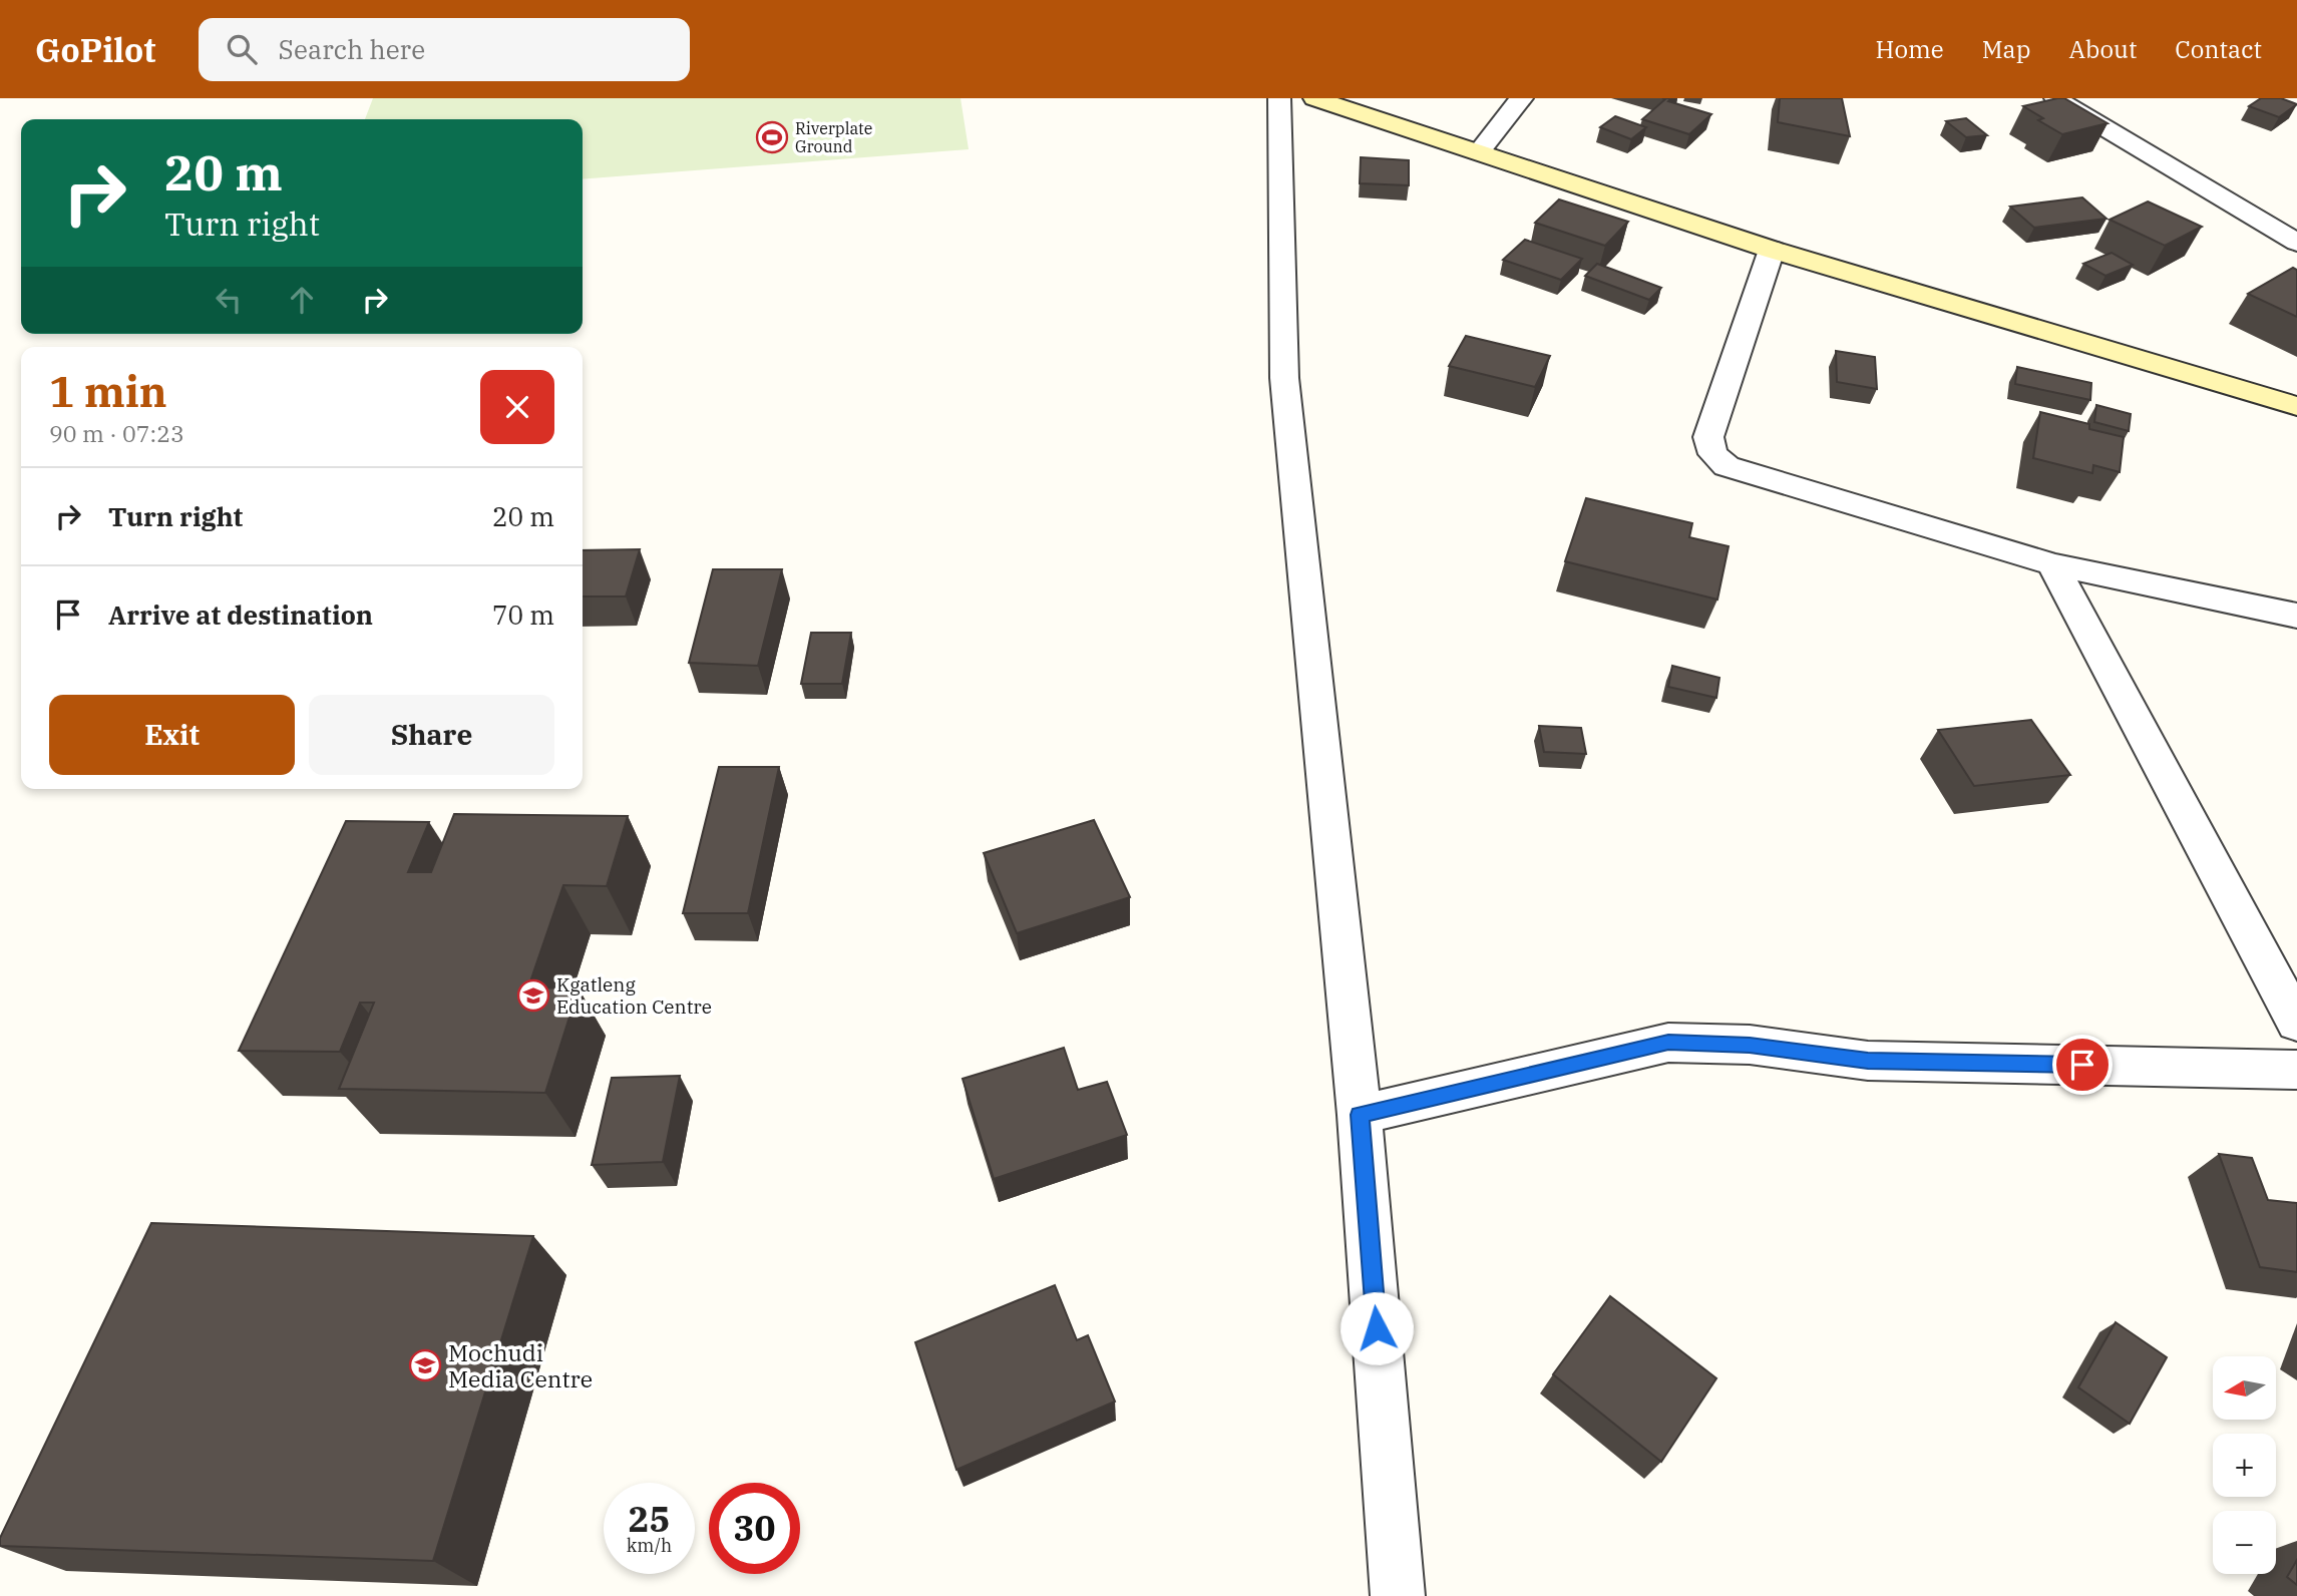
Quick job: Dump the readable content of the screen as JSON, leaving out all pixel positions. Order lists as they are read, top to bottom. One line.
{"places":{"sports":["Riverplate Ground"],"school or university":["Kgatleng Education Centre","Mochudi Media Centre"]},"north":"left","page":{"header":"GoPilot","search":"Search here","nav":["Home","Map","About","Contact"],"turn":["20 m","Turn right"],"heading":["1 min","90 m · 07:23"],"list":[{"name":"Turn right","value":"20 m"},{"name":"Arrive at destination","value":"70 m"}],"buttons":["Exit","Share"],"map_buttons":["+","−"],"speed":"25 km/h","limit":"30"}}
